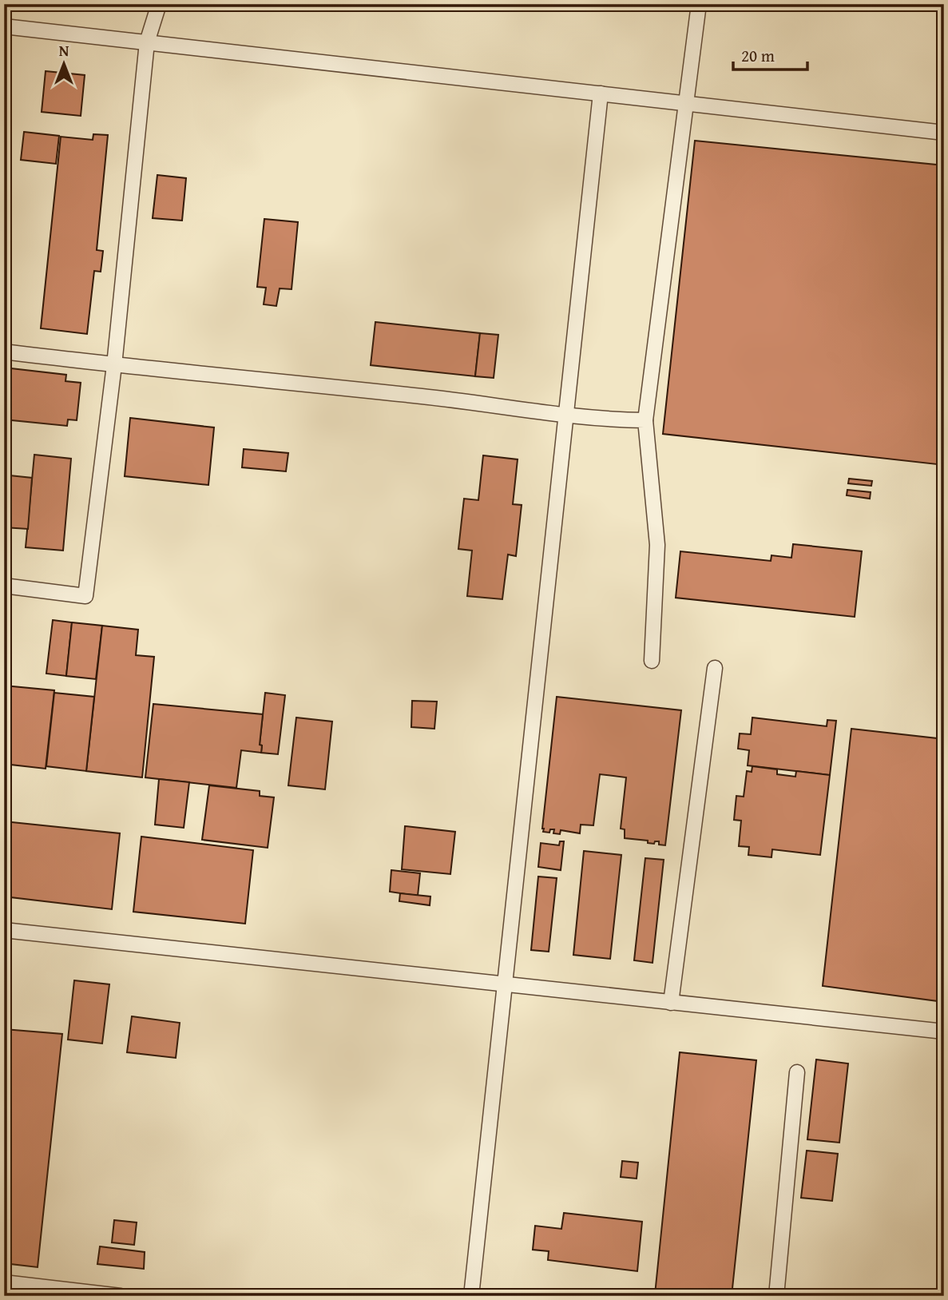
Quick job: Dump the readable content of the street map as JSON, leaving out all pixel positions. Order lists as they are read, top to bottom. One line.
{"scale_bar":"20 m","north":"top"}
